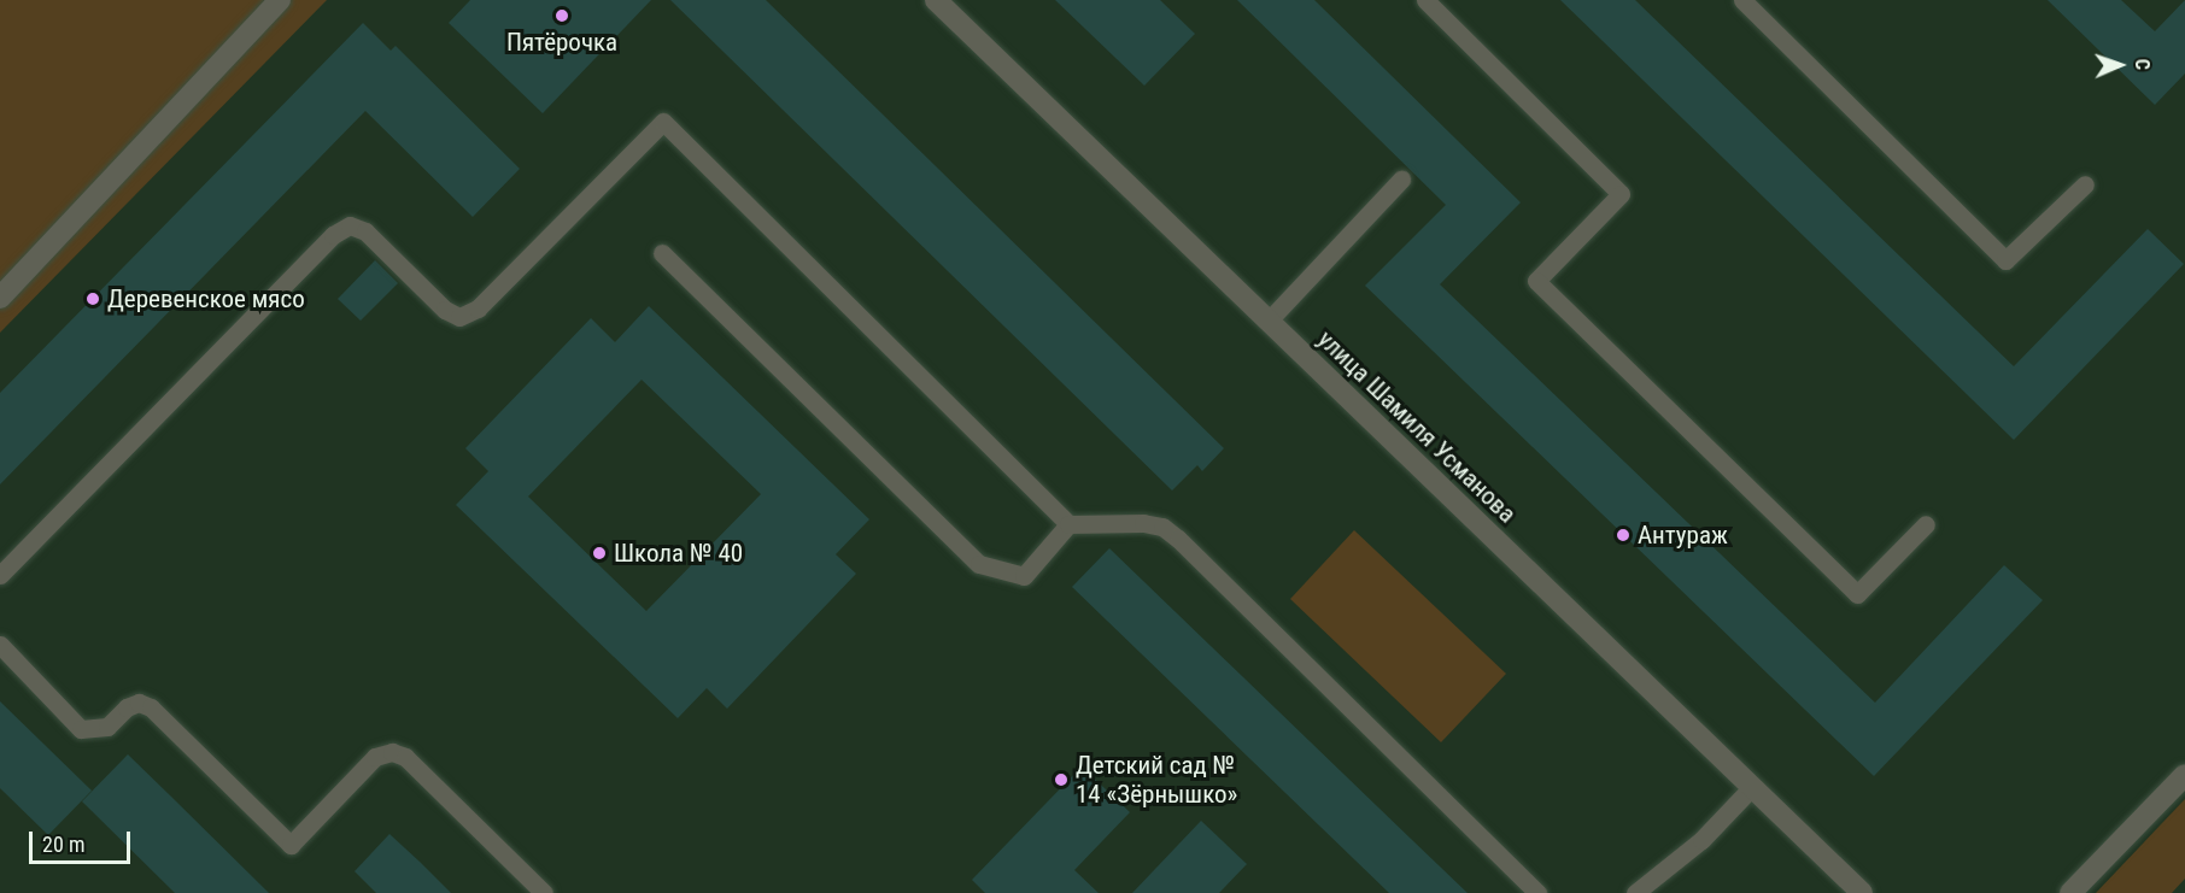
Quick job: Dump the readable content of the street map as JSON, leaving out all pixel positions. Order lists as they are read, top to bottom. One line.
{"streets":{"street":["улица Шамиля Усманова"]},"places":["Пятёрочка","Деревенское мясо","Антураж","Школа № 40","Детский сад № 14 «Зёрнышко»"],"scale_bar":"20 m","north":"right"}
